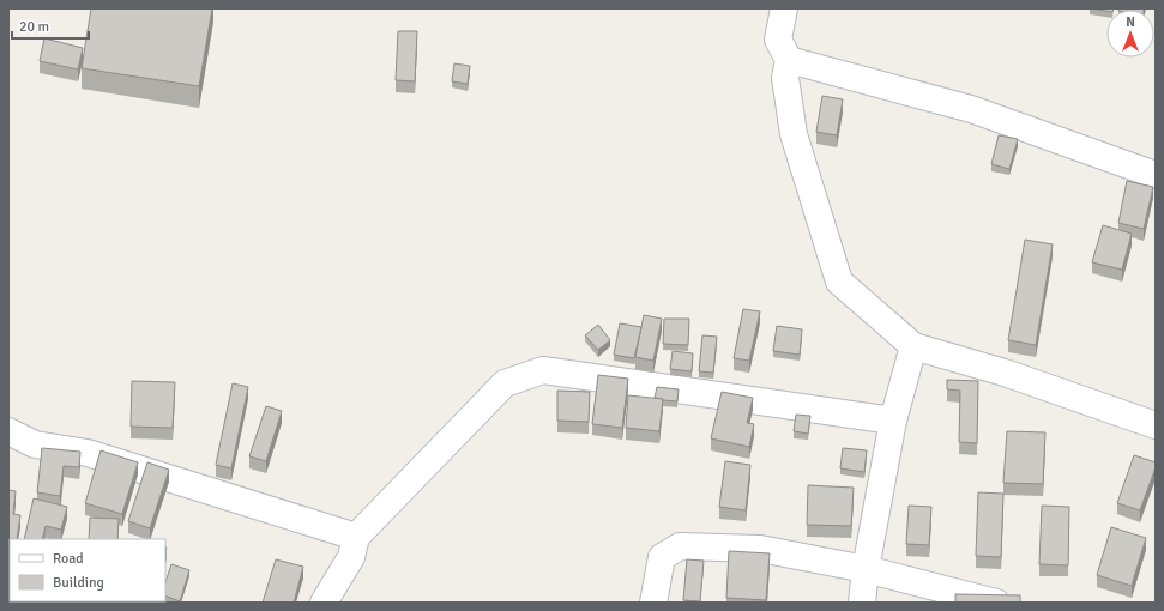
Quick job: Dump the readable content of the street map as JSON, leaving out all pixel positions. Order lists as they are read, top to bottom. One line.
{"legend":["Road","Building"],"scale_bar":"20 m","north":"top"}
